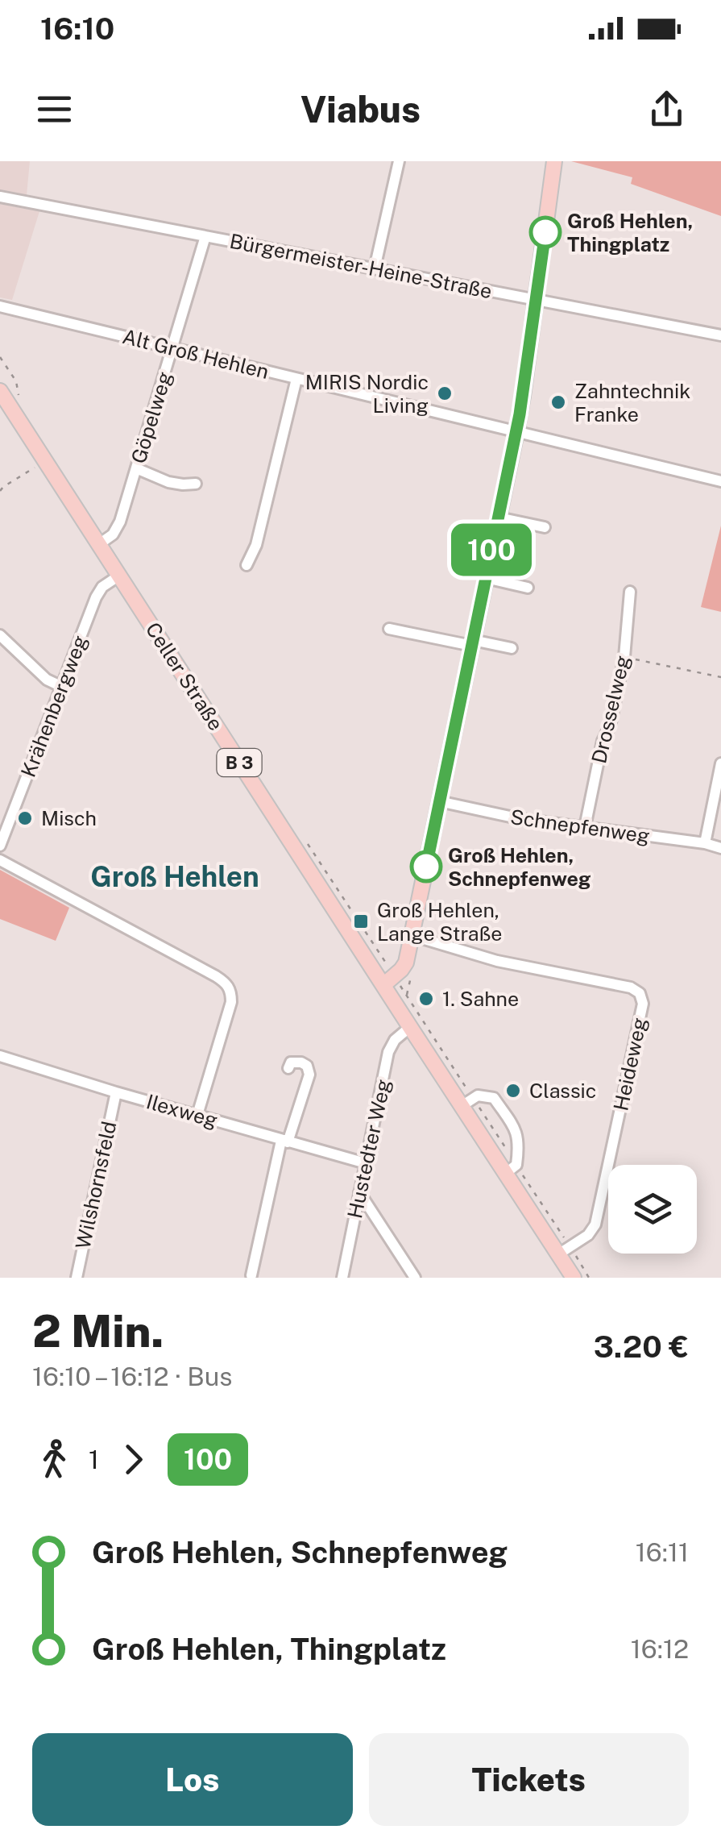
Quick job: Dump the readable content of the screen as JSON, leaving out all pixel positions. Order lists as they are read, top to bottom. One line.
{"streets":{"main road":["Celler Straße","B 3"],"street":["Bürgermeister-Heine-Straße","Alt Groß Hehlen","Göpelweg","Krähenbergweg","Drosselweg","Schnepfenweg","Heideweg","Ilexweg","Hustedter Weg","Wilshornsfeld"]},"crossings":[["Bürgermeister-Heine-Straße","Göpelweg"],["Alt Groß Hehlen","Göpelweg"],["Göpelweg","Celler Straße"],["Celler Straße","Krähenbergweg"],["Celler Straße","B 3"],["Drosselweg","Schnepfenweg"],["B 3","Heideweg"],["B 3","Hustedter Weg"],["Ilexweg","Hustedter Weg"],["Ilexweg","Wilshornsfeld"]],"districts":["Groß Hehlen"],"places":{"other":["Groß Hehlen, Thingplatz","MIRIS Nordic Living","Zahntechnik Franke","Misch","Groß Hehlen, Schnepfenweg","1. Sahne","Classic"],"transit":["Groß Hehlen, Lange Straße"]},"lines":["bus line 100"],"page":{"status":"16:10","header":"Viabus","on_map":"100","heading":["2 Min.","16:10 – 16:12 · Bus","3.20 €"],"legs":["1","100"],"list":[{"name":"Groß Hehlen, Schnepfenweg","value":"16:11"},{"name":"Groß Hehlen, Thingplatz","value":"16:12"}],"buttons":["Los","Tickets"]}}
